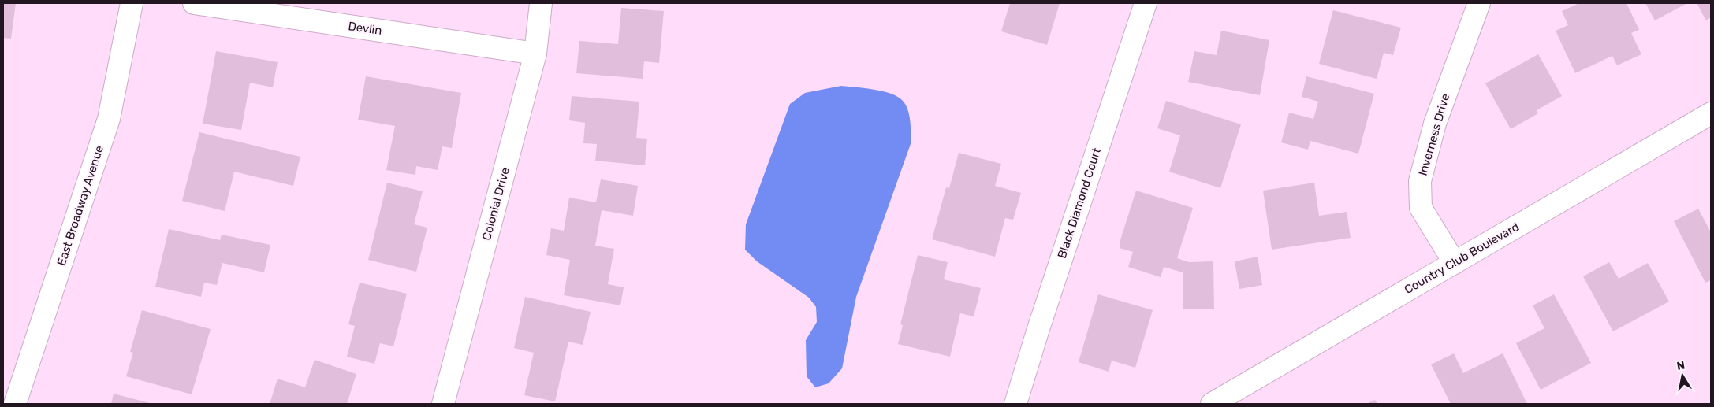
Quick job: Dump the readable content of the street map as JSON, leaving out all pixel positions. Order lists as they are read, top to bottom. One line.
{"streets":{"street":["Devlin","Inverness Drive","Black Diamond Court","Colonial Drive","East Broadway Avenue","Country Club Boulevard"]},"crossings":[["Devlin","Colonial Drive"],["Inverness Drive","Country Club Boulevard"]],"north":"top"}
